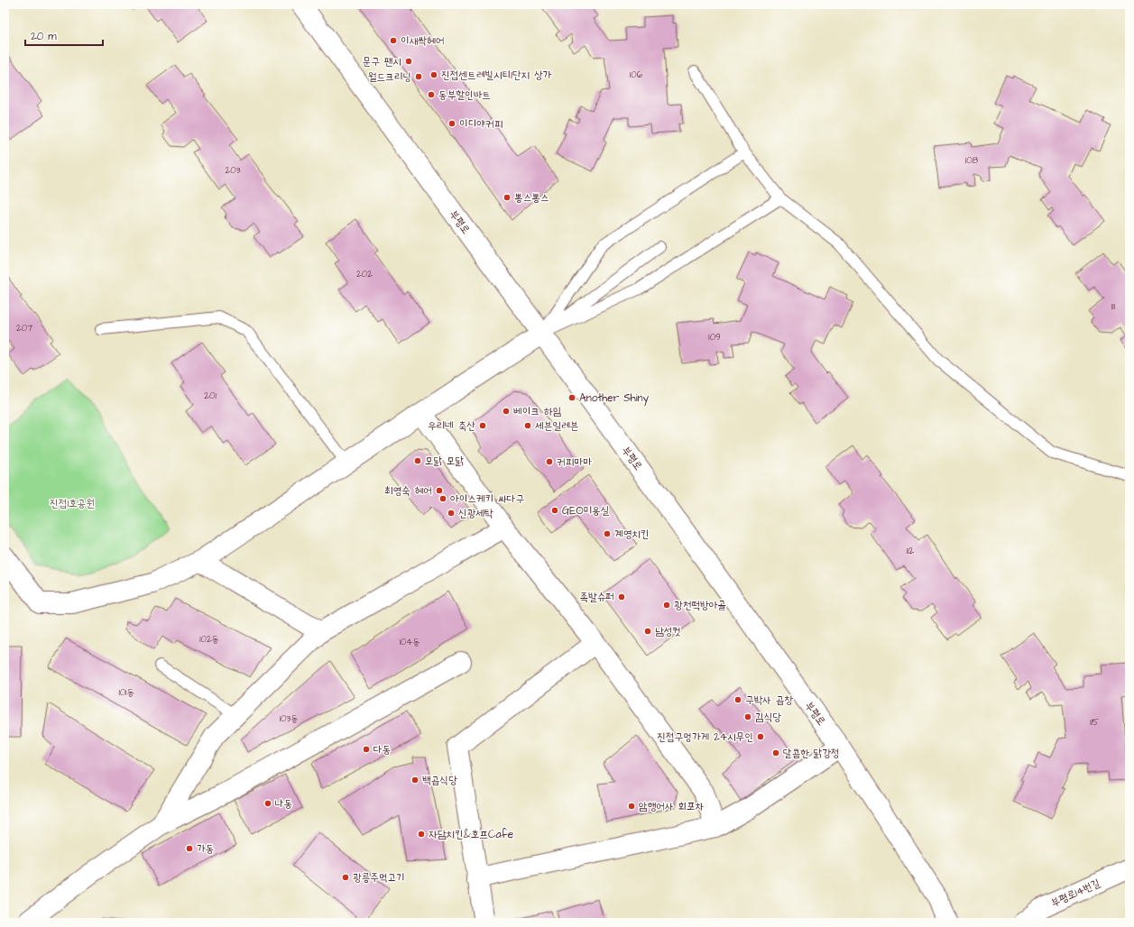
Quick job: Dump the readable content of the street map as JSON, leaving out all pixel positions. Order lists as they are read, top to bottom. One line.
{"streets":{"street":["부평로","부평로14번길"]},"parks":["진접1호공원"],"places":["이새싹헤어","문구 팬시","진접센트레빌시티1단지 상가","월드크리닝","동부할인바트","이디야커피","뽕스뽕스","Another Shiny","베이크 하임","우리네 축산","세븐일레븐","모닭 모닭","커피마마","최영숙 헤어","아이스케키 싸다구","GEO미용실","신광세탁","계영치킨","족발슈퍼","광천떡방아골","남성컷","구박사 곱창","김식당","진접구멍가게 24시무인","다동","달콤한 닭강정","백곱식당","나동","암행어사 회포차","자담치킨&호프Cafe","가동","광릉주먹고기"],"house_numbers":["106","108","203","202","111","207","109","201","112","102동","104동","101동","103동","115"],"scale_bar":"20 m"}
